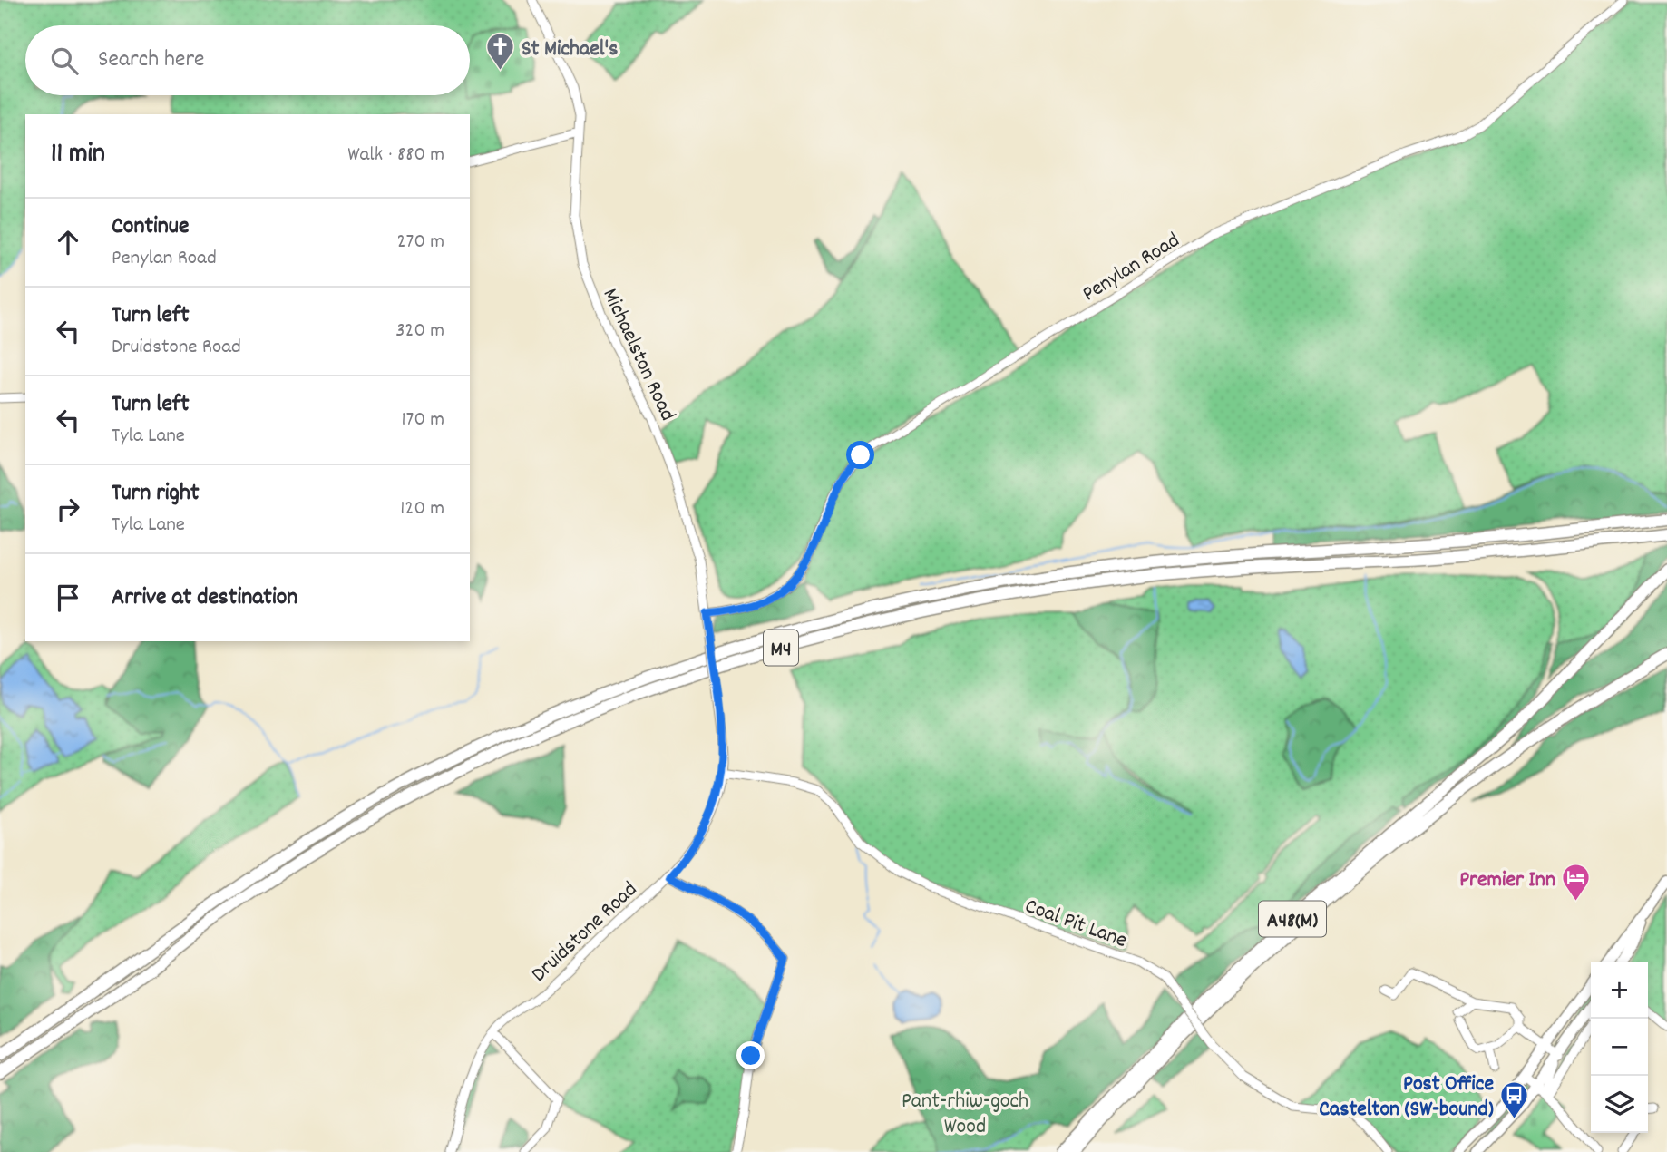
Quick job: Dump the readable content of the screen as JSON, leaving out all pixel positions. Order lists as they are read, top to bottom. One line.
{"streets":{"highway":["M4","A48(M)"],"street":["Penylan Road","Michaelston Road","Coal Pit Lane","Druidstone Road"]},"crossings":[["Penylan Road","Michaelston Road"],["Penylan Road","Druidstone Road"],["Michaelston Road","Druidstone Road"],["Coal Pit Lane","Druidstone Road"]],"parks":["Pant-rhiw-goch Wood"],"places":{"church":["St Michael's"],"hotel":["Premier Inn"],"bus stop":["Post Office Castelton (SW-bound)"]},"page":{"search":"Search here","heading":["11 min","Walk · 880 m"],"list":[["Continue","Penylan Road","270 m"],["Turn left","Druidstone Road","320 m"],["Turn left","Tyla Lane","170 m"],["Turn right","Tyla Lane","120 m"],"Arrive at destination"],"map_buttons":["+","−"]}}
